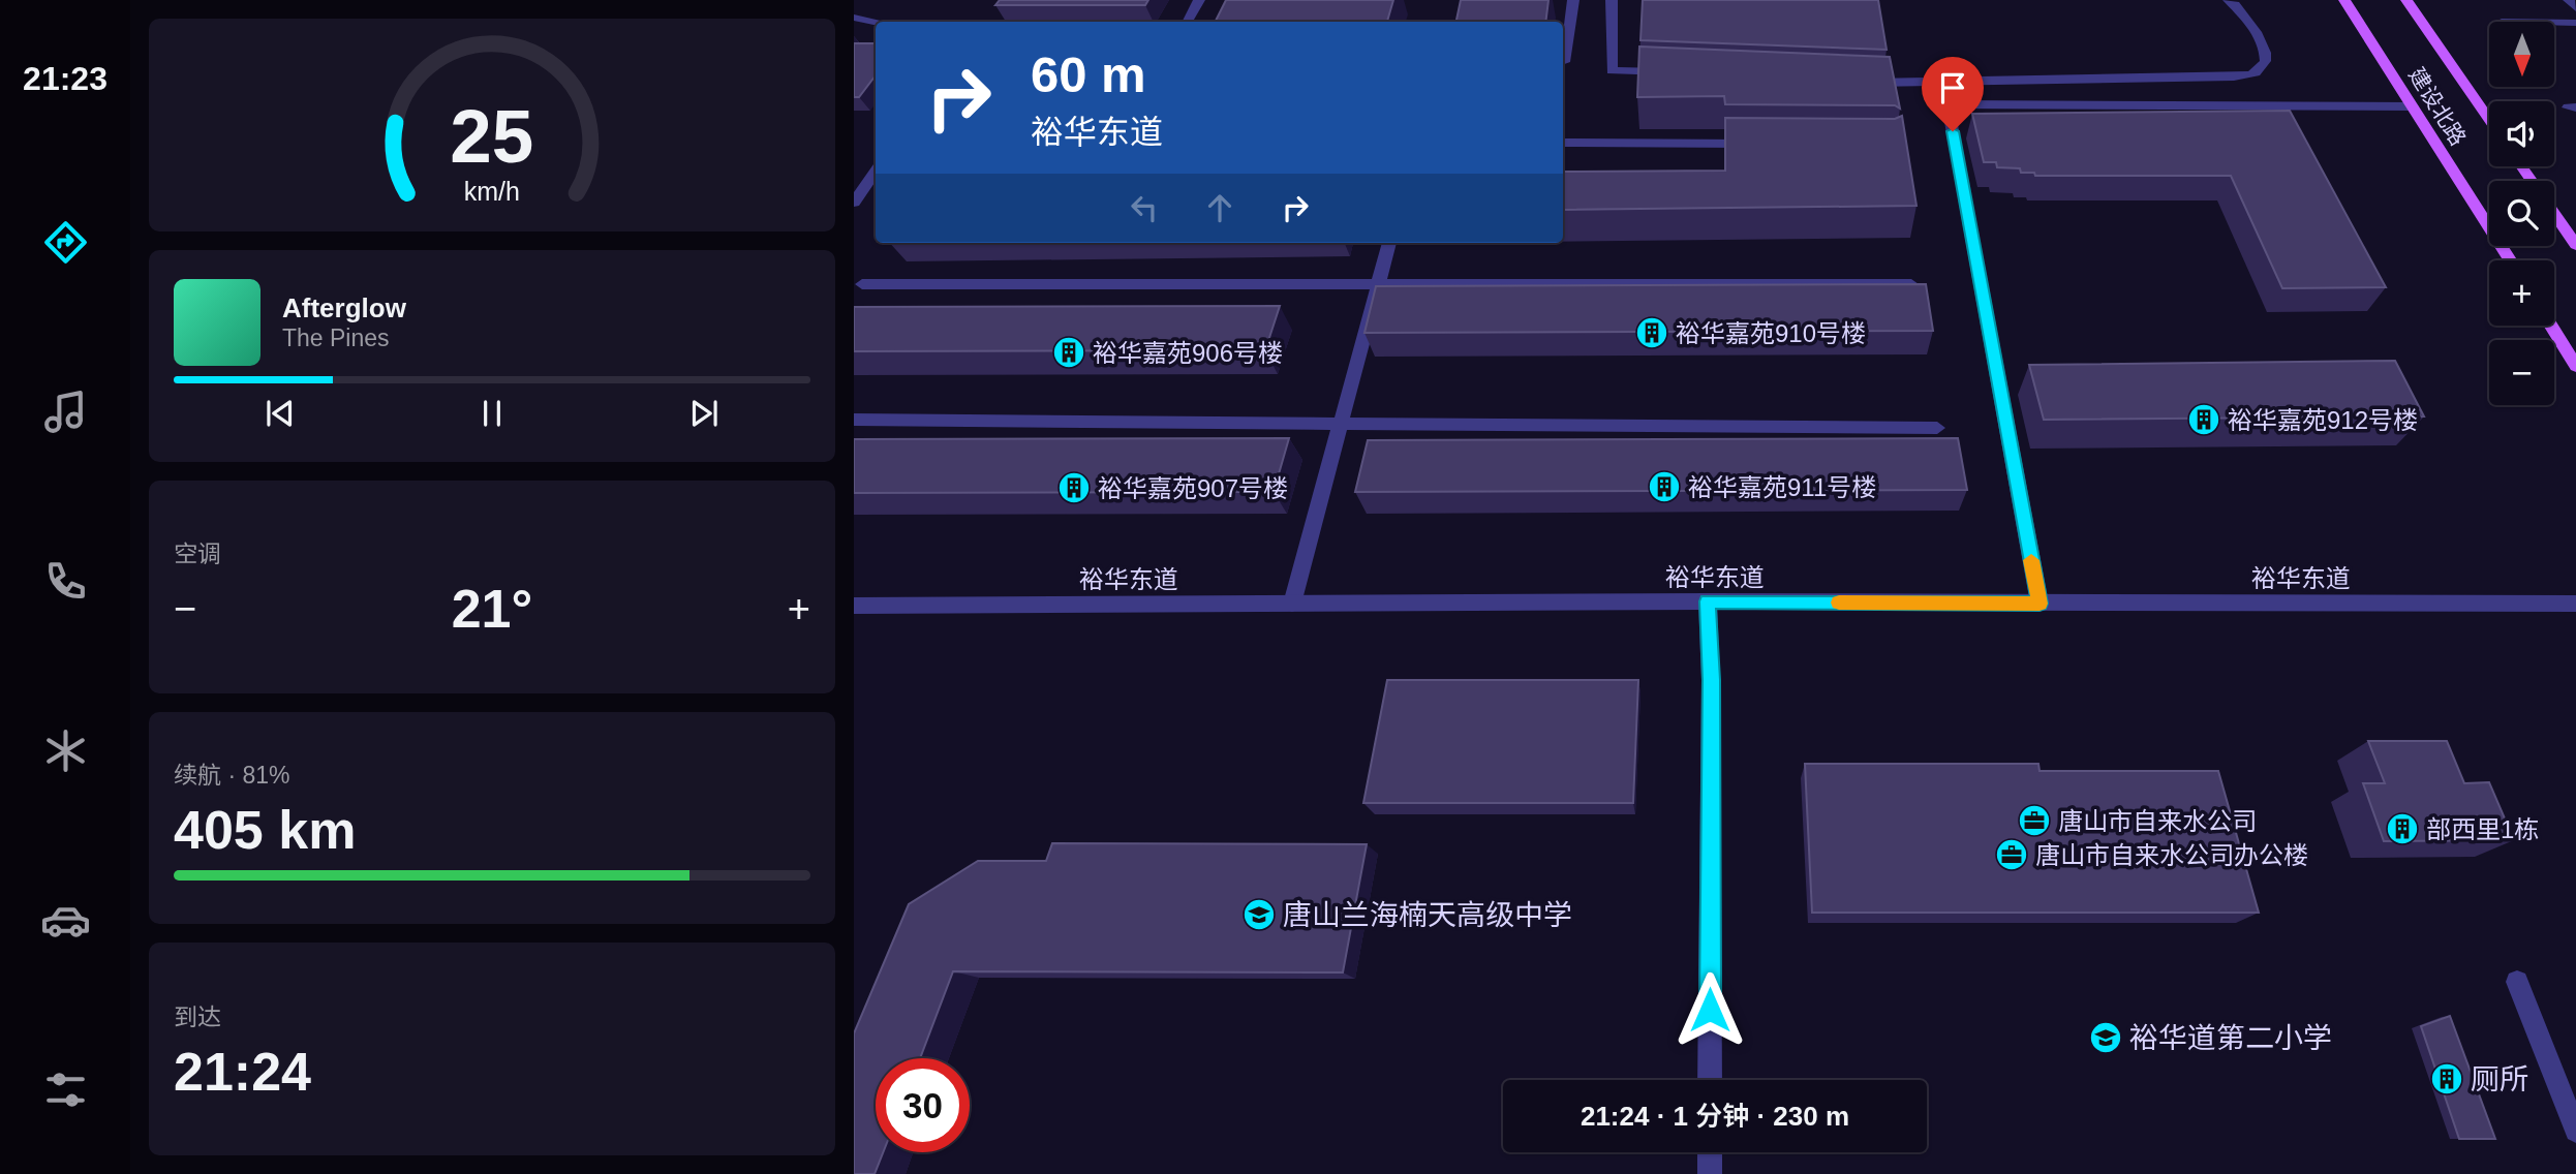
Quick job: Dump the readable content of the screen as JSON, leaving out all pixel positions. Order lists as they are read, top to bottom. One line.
{"streets":{"main road":["建设北路"],"street":["裕华东道"]},"places":{"building":["裕华嘉苑910号楼","裕华嘉苑906号楼","裕华嘉苑912号楼","裕华嘉苑911号楼","裕华嘉苑907号楼","部西里1栋","厕所"],"office":["唐山市自来水公司","唐山市自来水公司办公楼"],"school or university":["唐山兰海楠天高级中学","裕华道第二小学"]},"north":"bottom","page":{"tabs":"21:23","map_buttons":["+","−"],"turn":["60 m","裕华东道"],"song":["Afterglow","The Pines"],"tile":["空调",["续航 · 81%","405 km"],["到达","21:24"]],"heat":["−","21°","+"],"limit":"30","trip":"21:24 · 1 分钟 · 230 m","gauge":["25","km/h"]}}
